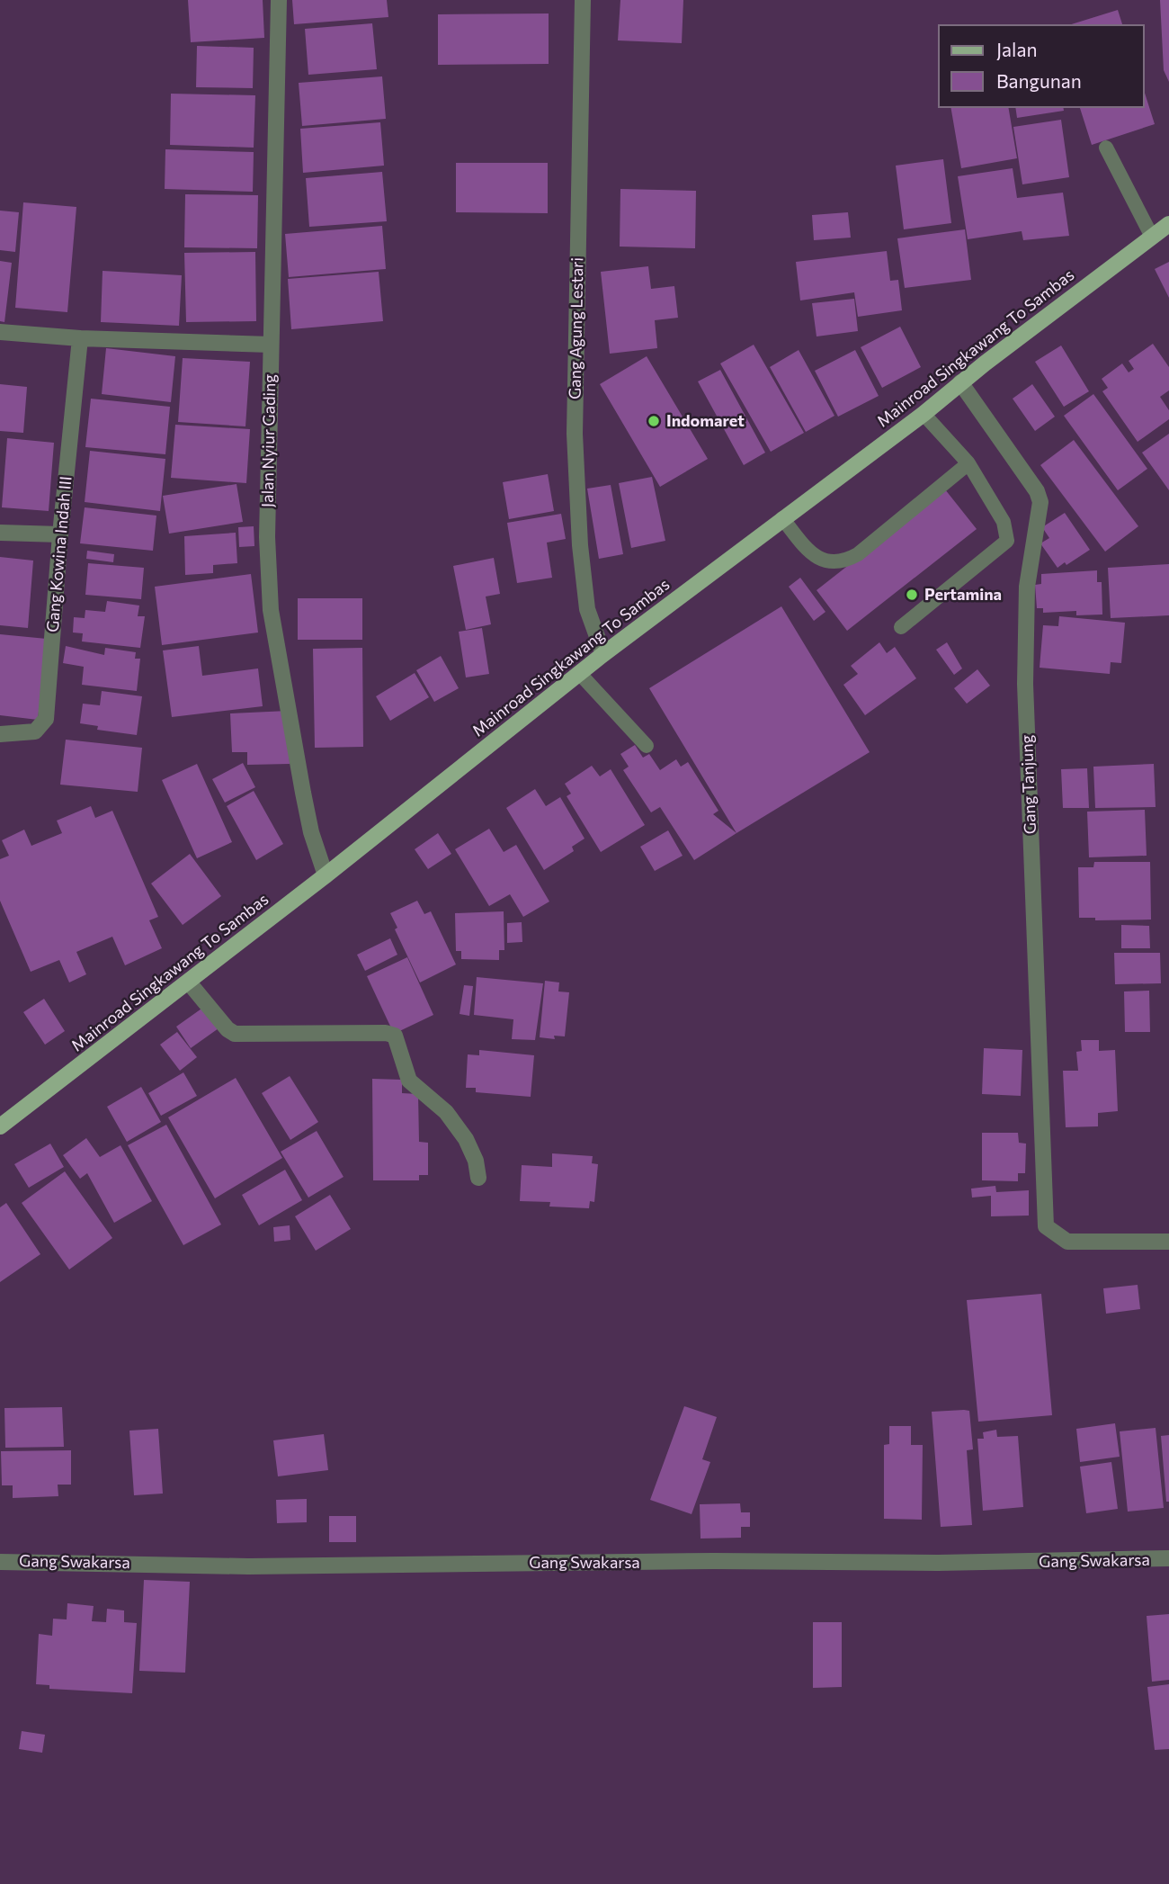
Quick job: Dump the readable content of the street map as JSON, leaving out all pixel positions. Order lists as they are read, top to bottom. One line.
{"streets":{"main road":["Mainroad Singkawang To Sambas"],"street":["Gang Agung Lestari","Jalan Nyiur Gading","Gang Kowina Indah III","Gang Tanjung","Gang Swakarsa"]},"crossings":[["Gang Agung Lestari","Mainroad Singkawang To Sambas"],["Mainroad Singkawang To Sambas","Jalan Nyiur Gading"],["Mainroad Singkawang To Sambas","Gang Tanjung"]],"places":["Indomaret","Pertamina"],"legend":["Jalan","Bangunan"]}
